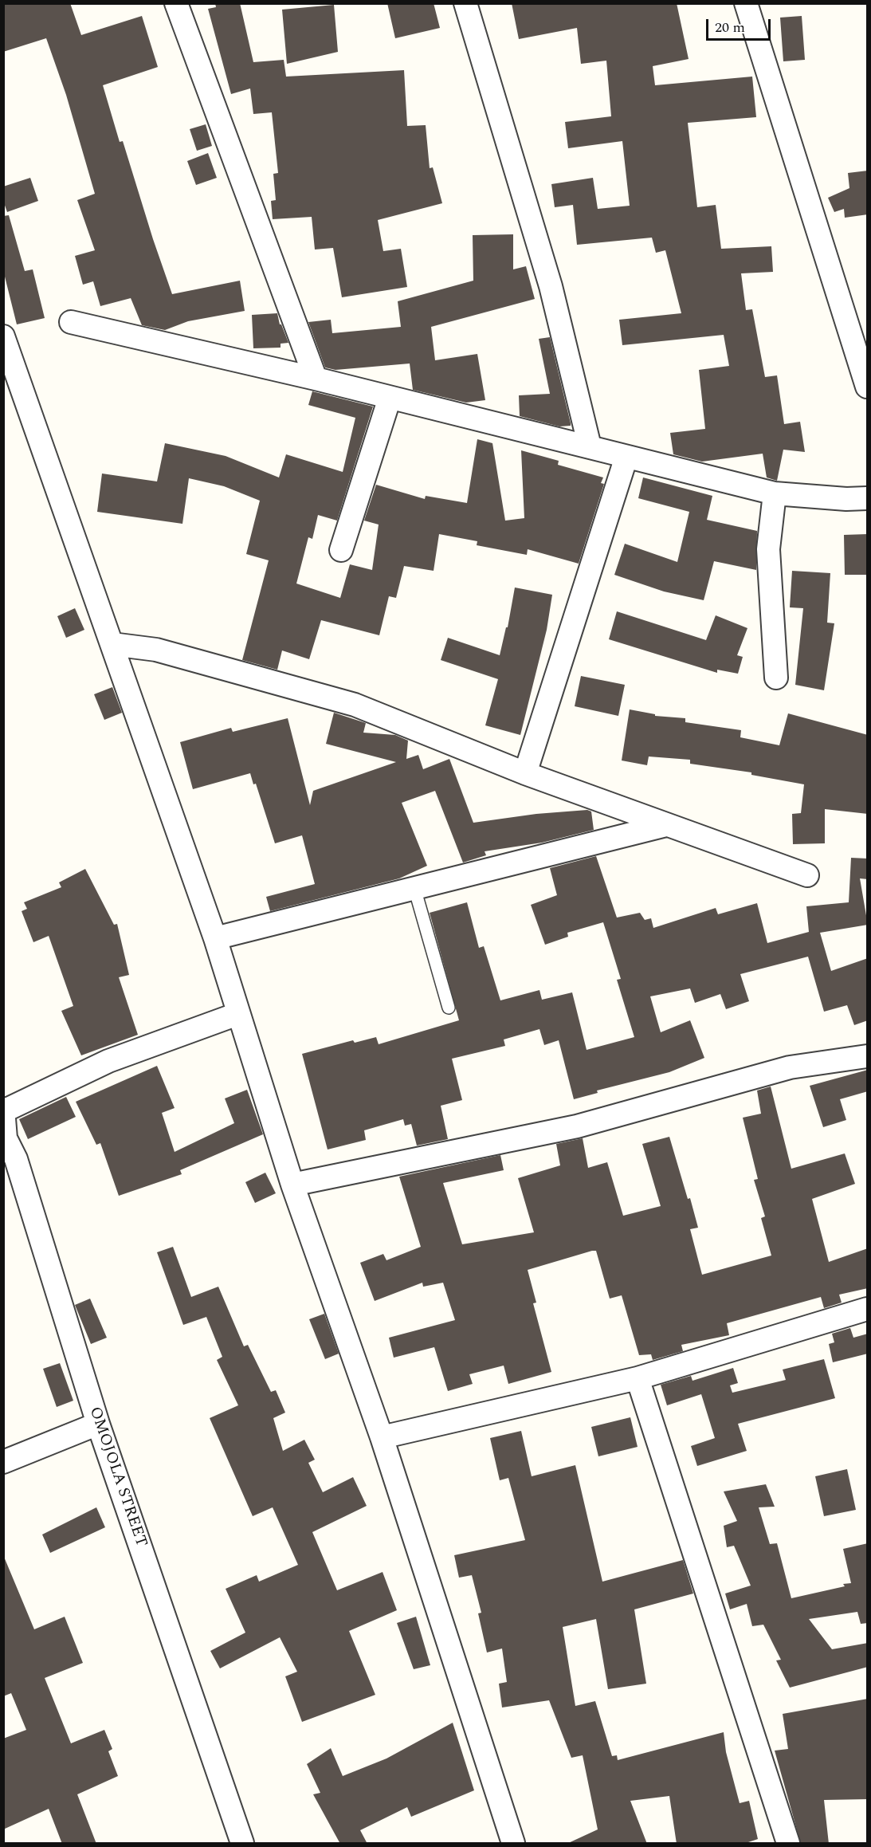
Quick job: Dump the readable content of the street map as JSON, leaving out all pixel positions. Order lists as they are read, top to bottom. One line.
{"streets":{"street":["OMOJOLA STREET"]},"scale_bar":"20 m"}
